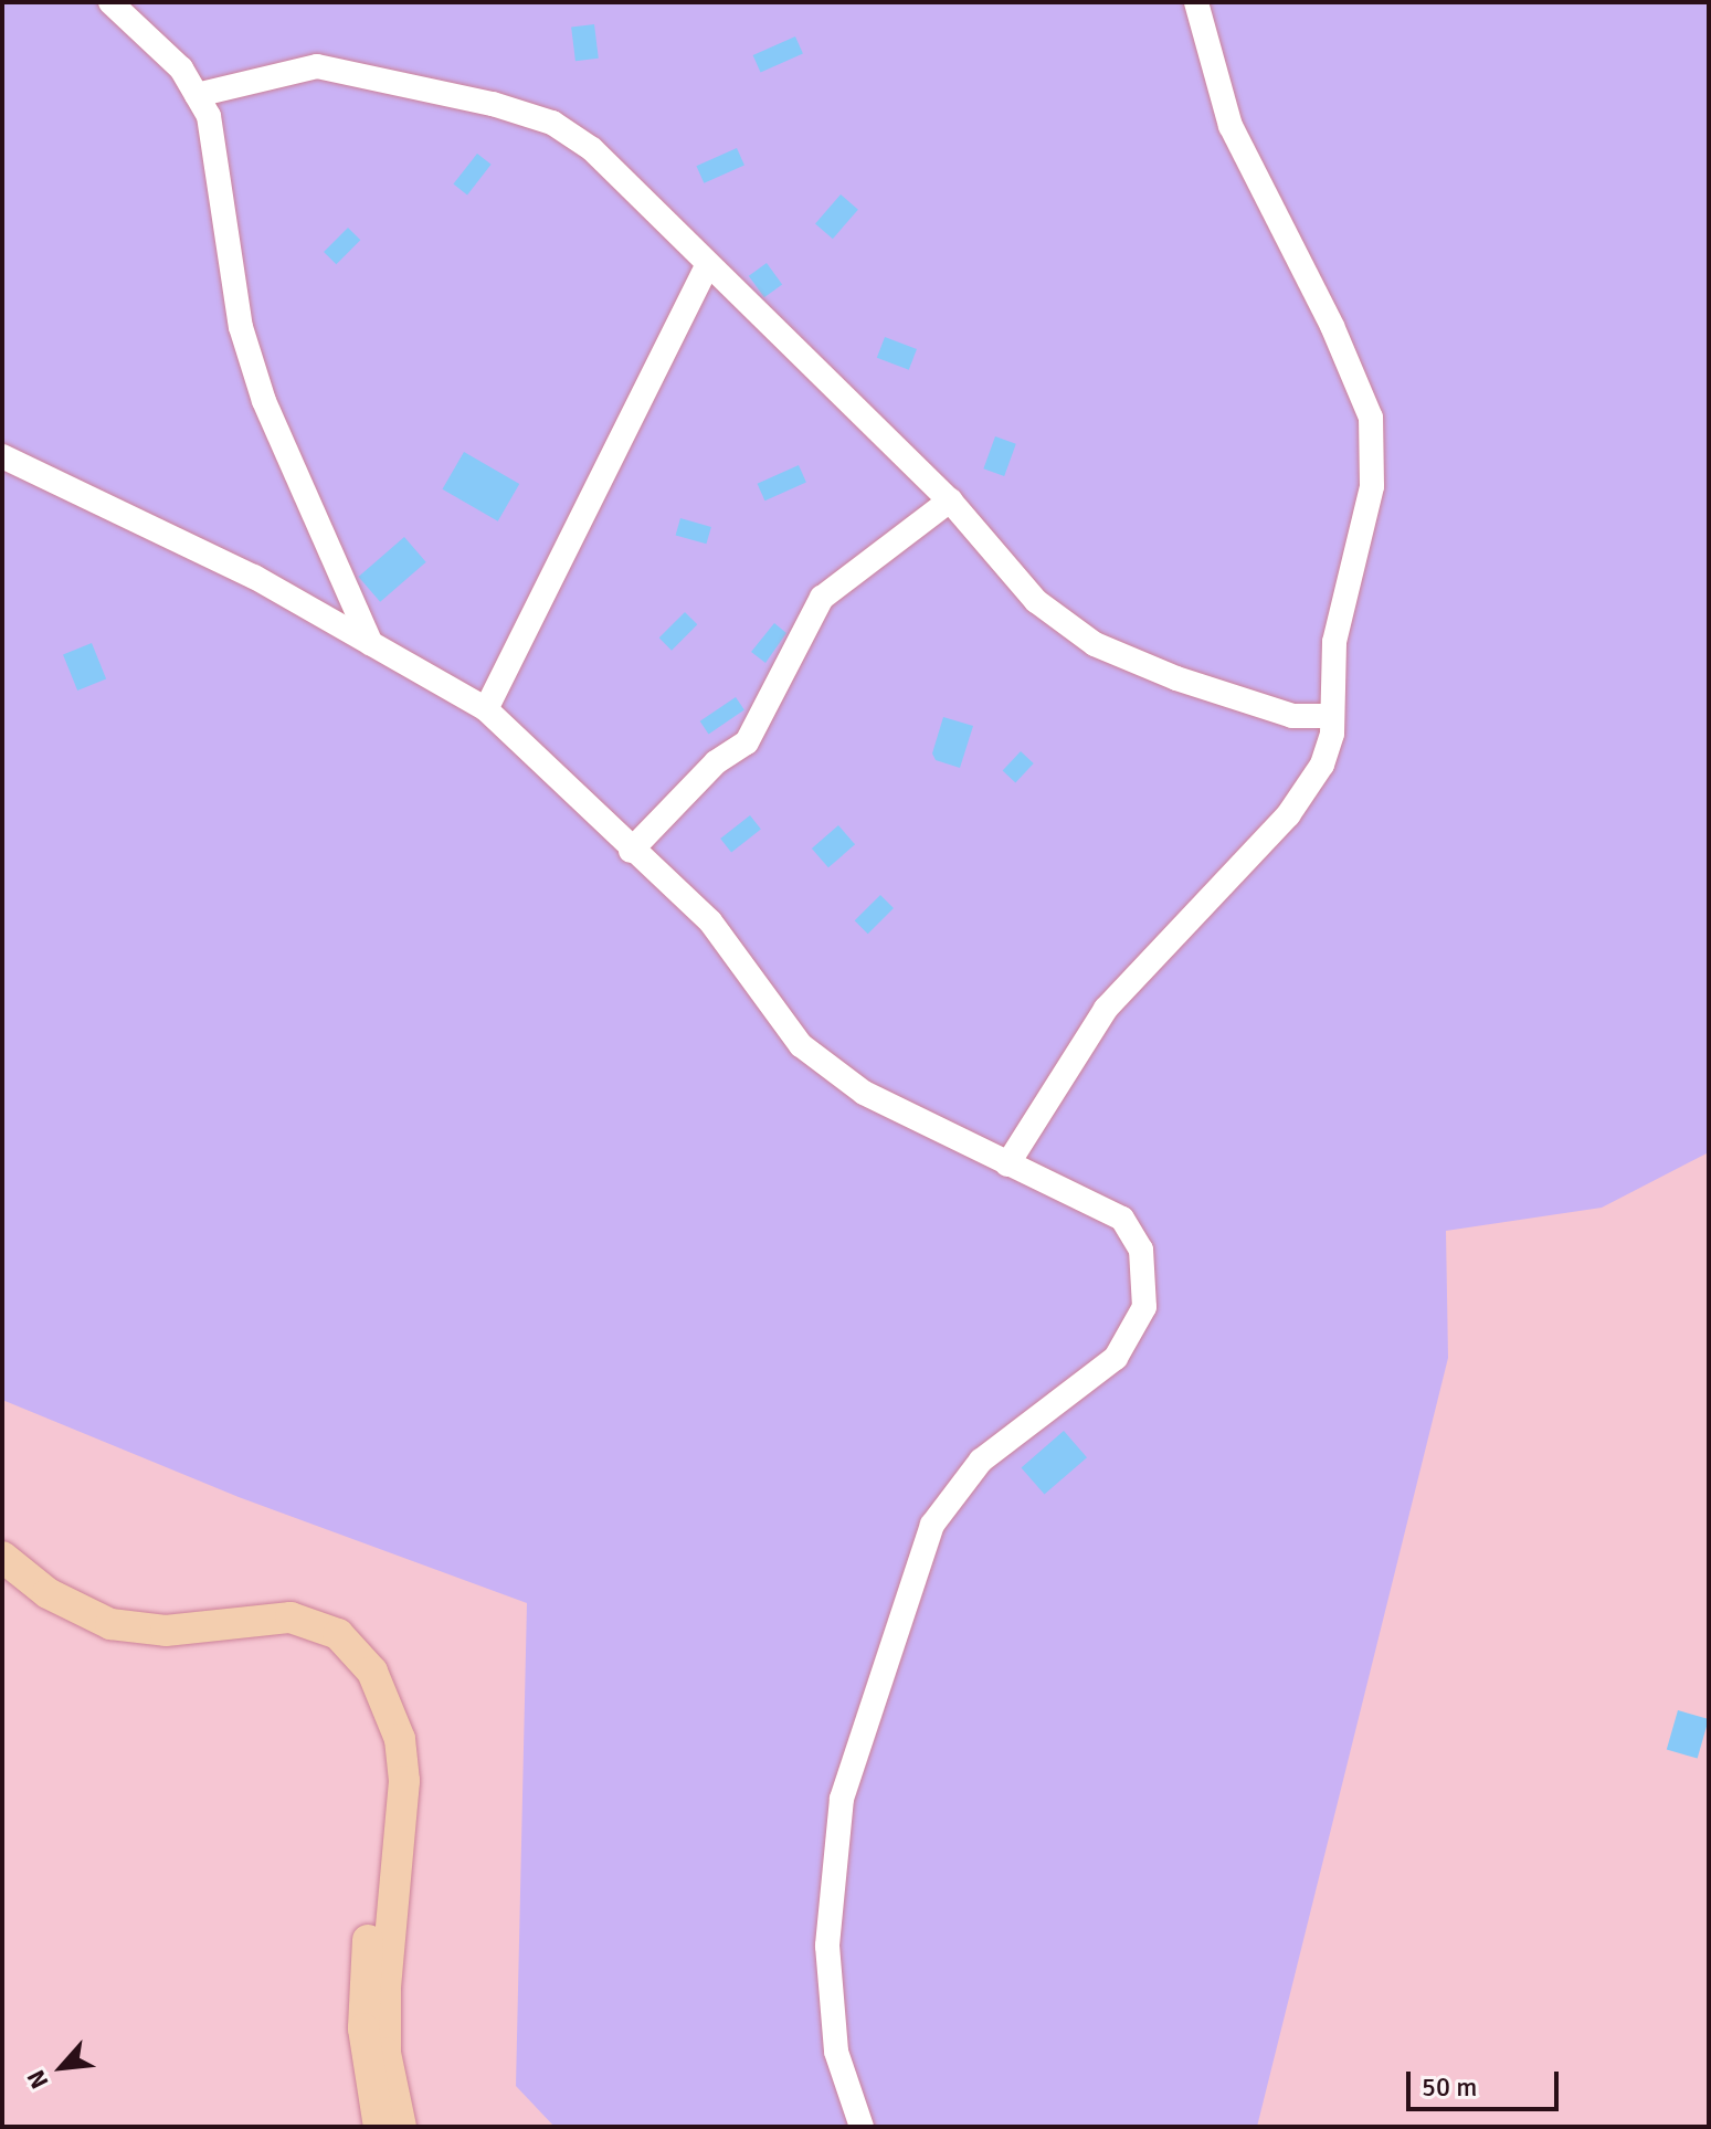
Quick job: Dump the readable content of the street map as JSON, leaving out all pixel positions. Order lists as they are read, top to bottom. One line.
{"scale_bar":"50 m","north":"bottom left"}
